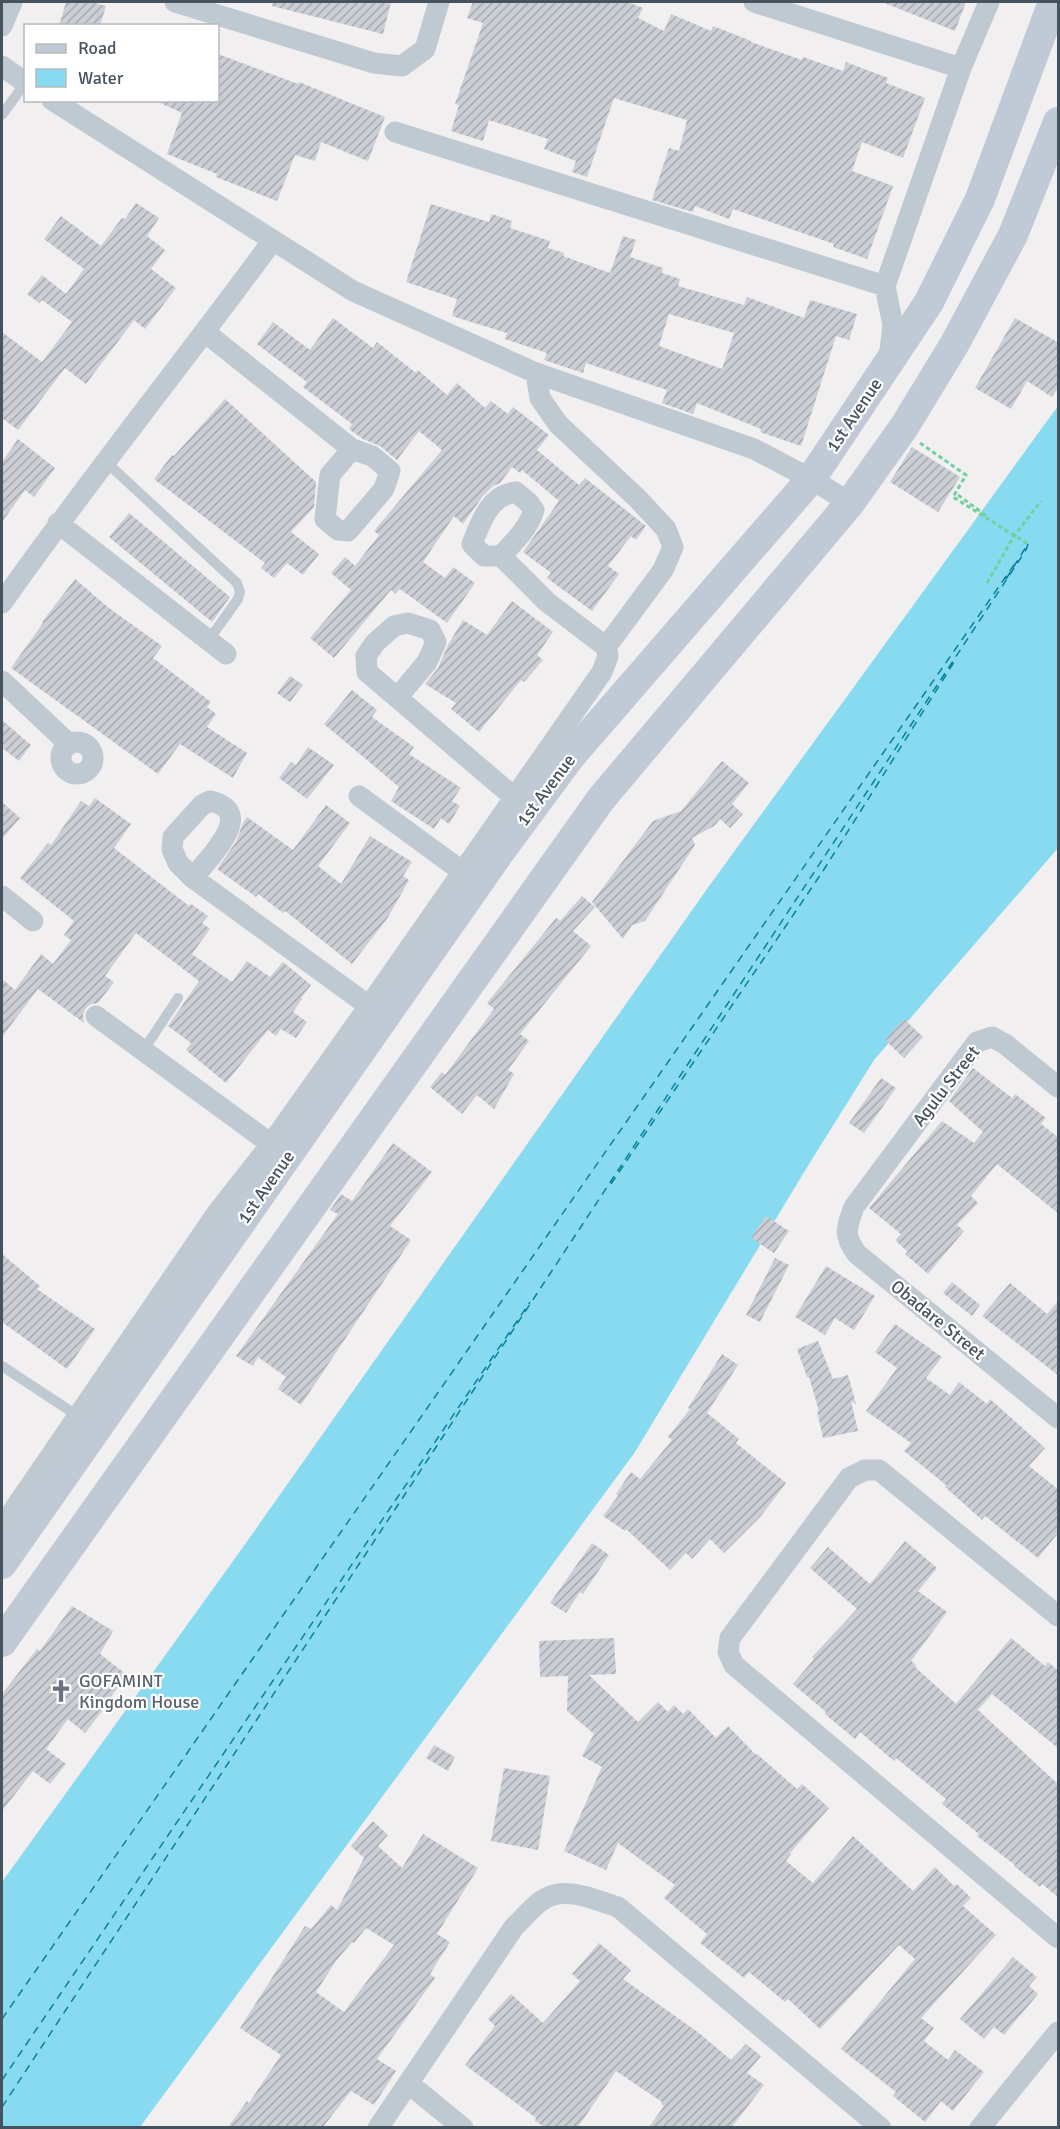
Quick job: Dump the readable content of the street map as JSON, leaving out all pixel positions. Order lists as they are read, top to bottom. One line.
{"streets":{"main road":["1st Avenue"],"street":["Agulu Street","Obadare Street"]},"crossings":[["Agulu Street","Obadare Street"]],"places":{"church":["GOFAMINT Kingdom House"]},"legend":["Road","Water"]}
